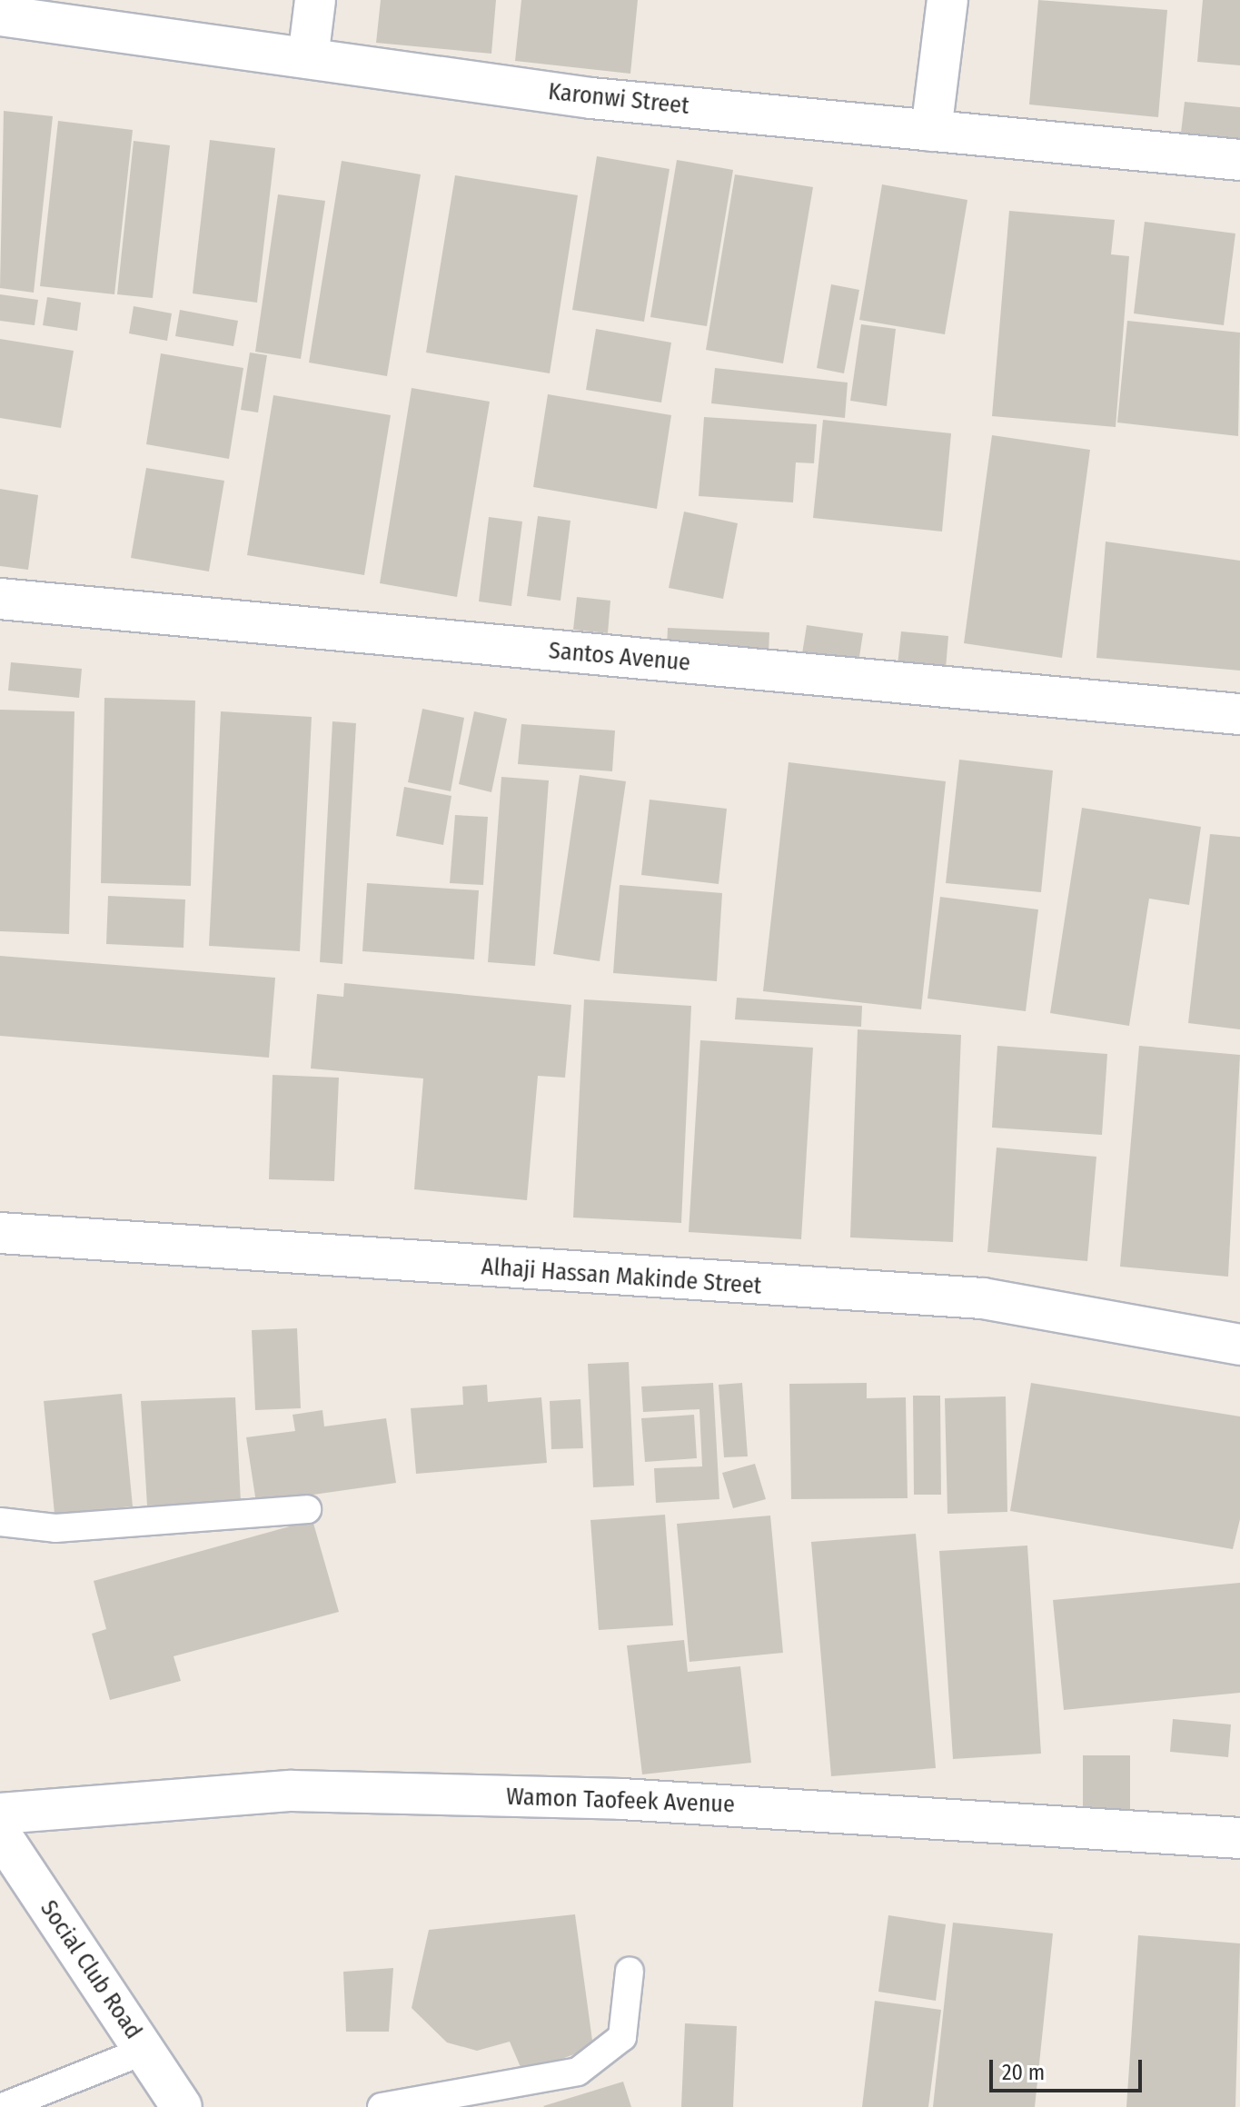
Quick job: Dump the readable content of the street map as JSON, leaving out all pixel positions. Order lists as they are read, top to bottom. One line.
{"streets":{"street":["Karonwi Street","Santos Avenue","Alhaji Hassan Makinde Street","Wamon Taofeek Avenue","Social Club Road"]},"scale_bar":"20 m"}
